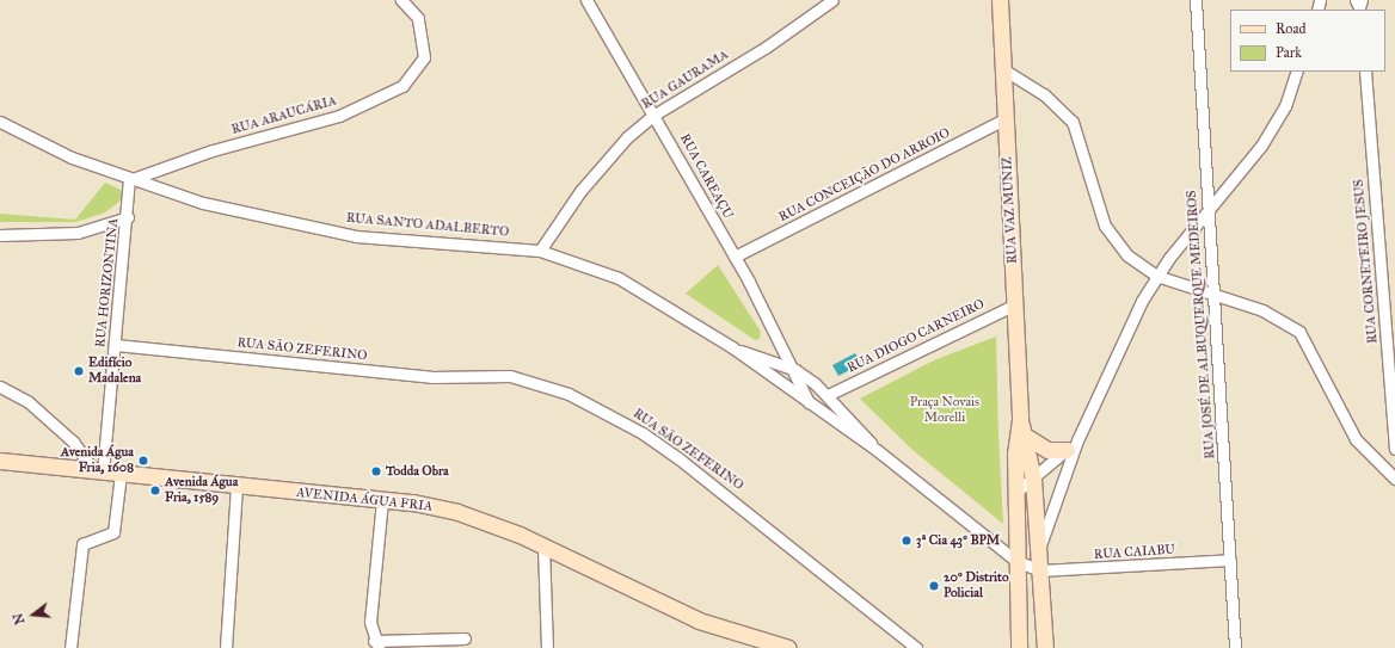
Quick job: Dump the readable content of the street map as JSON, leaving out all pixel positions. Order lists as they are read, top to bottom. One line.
{"streets":{"street":["RUA GAURAMA","RUA ARAUCÁRIA","RUA CONCEIÇÃO DO ARROIO","RUA CAREAÇU","RUA VAZ MUNIZ","RUA SANTO ADALBERTO","RUA CORNETEIRO JESUS","RUA HORIZONTINA","RUA JOSÉ DE ALBUQUERQUE MEDEIROS","RUA DIOGO CARNEIRO","RUA SÃO ZEFERINO","AVENIDA ÁGUA FRIA","RUA CAIABU"]},"crossings":[["RUA GAURAMA","RUA CAREAÇU"],["RUA GAURAMA","RUA SANTO ADALBERTO"],["RUA ARAUCÁRIA","RUA SANTO ADALBERTO"],["RUA ARAUCÁRIA","RUA HORIZONTINA"],["RUA CONCEIÇÃO DO ARROIO","RUA CAREAÇU"],["RUA CONCEIÇÃO DO ARROIO","RUA VAZ MUNIZ"],["RUA CAREAÇU","RUA SANTO ADALBERTO"],["RUA VAZ MUNIZ","RUA DIOGO CARNEIRO"],["RUA VAZ MUNIZ","RUA CAIABU"],["RUA SANTO ADALBERTO","RUA HORIZONTINA"],["RUA HORIZONTINA","RUA SÃO ZEFERINO"],["RUA HORIZONTINA","AVENIDA ÁGUA FRIA"],["RUA JOSÉ DE ALBUQUERQUE MEDEIROS","RUA CAIABU"]],"parks":["Praça Novais Morelli"],"places":["Edifício Madalena","Avenida Água Fria, 1608","Todda Obra","Avenida Água Fria, 1589","3ª Cia 43º BPM","20º Distrito Policial"],"legend":["Road","Park"],"north":"left"}
